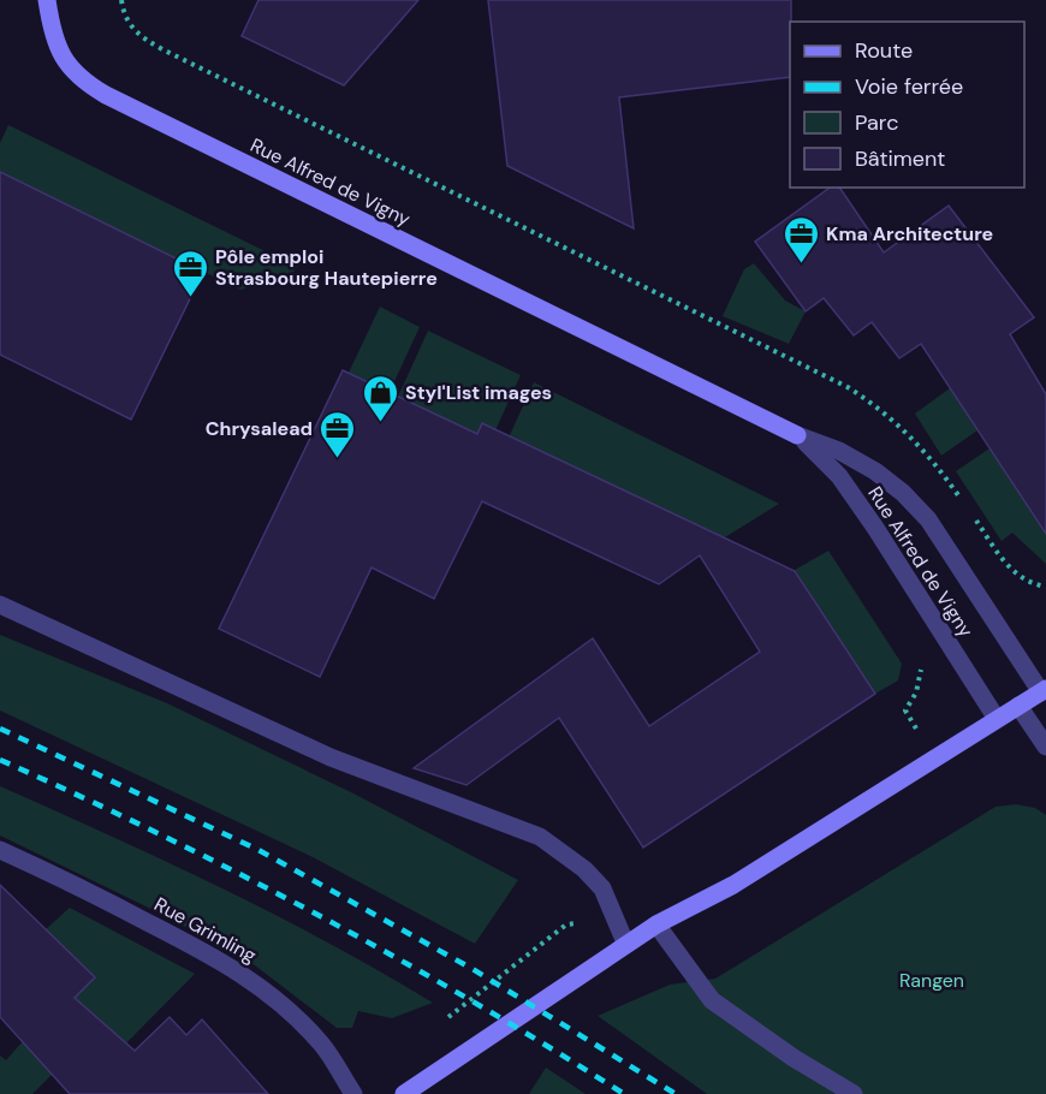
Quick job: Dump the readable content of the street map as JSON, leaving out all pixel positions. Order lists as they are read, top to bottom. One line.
{"streets":{"main road":["Rue Alfred de Vigny"],"street":["Rue Grimling"]},"parks":["Rangen"],"places":{"office":["Kma Architecture","Pôle emploi Strasbourg Hautepierre","Chrysalead"],"shop":["Styl'List images"]},"legend":["Route","Voie ferrée","Parc","Bâtiment"]}
